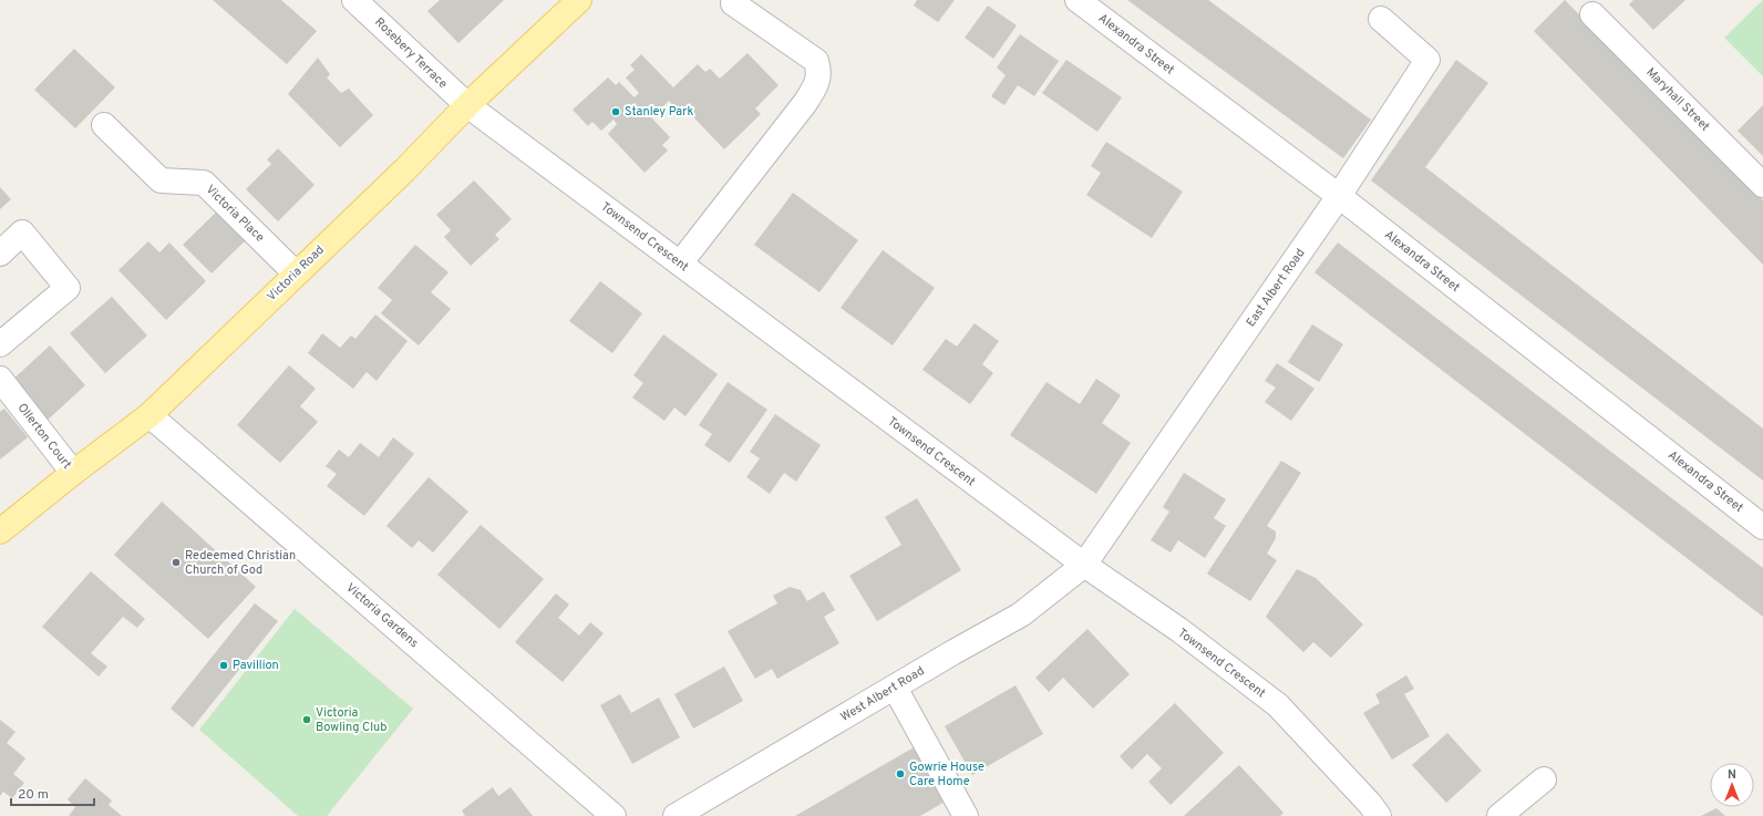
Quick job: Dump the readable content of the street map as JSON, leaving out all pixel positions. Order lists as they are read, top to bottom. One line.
{"streets":{"main road":["Victoria Road"],"street":["Alexandra Street","Rosebery Terrace","Maryhall Street","Victoria Place","Townsend Crescent","East Albert Road","Ollerton Court","Victoria Gardens","West Albert Road"]},"crossings":[["Alexandra Street","East Albert Road"],["Rosebery Terrace","Townsend Crescent"],["Rosebery Terrace","Victoria Road"],["Victoria Place","Victoria Road"],["Townsend Crescent","Victoria Road"],["Townsend Crescent","East Albert Road"],["Townsend Crescent","West Albert Road"],["Victoria Road","Ollerton Court"],["Victoria Road","Victoria Gardens"],["East Albert Road","West Albert Road"]],"places":["Stanley Park","Redeemed Christian Church of God","Pavillion","Victoria Bowling Club","Gowrie House Care Home"],"scale_bar":"20 m","north":"top"}
